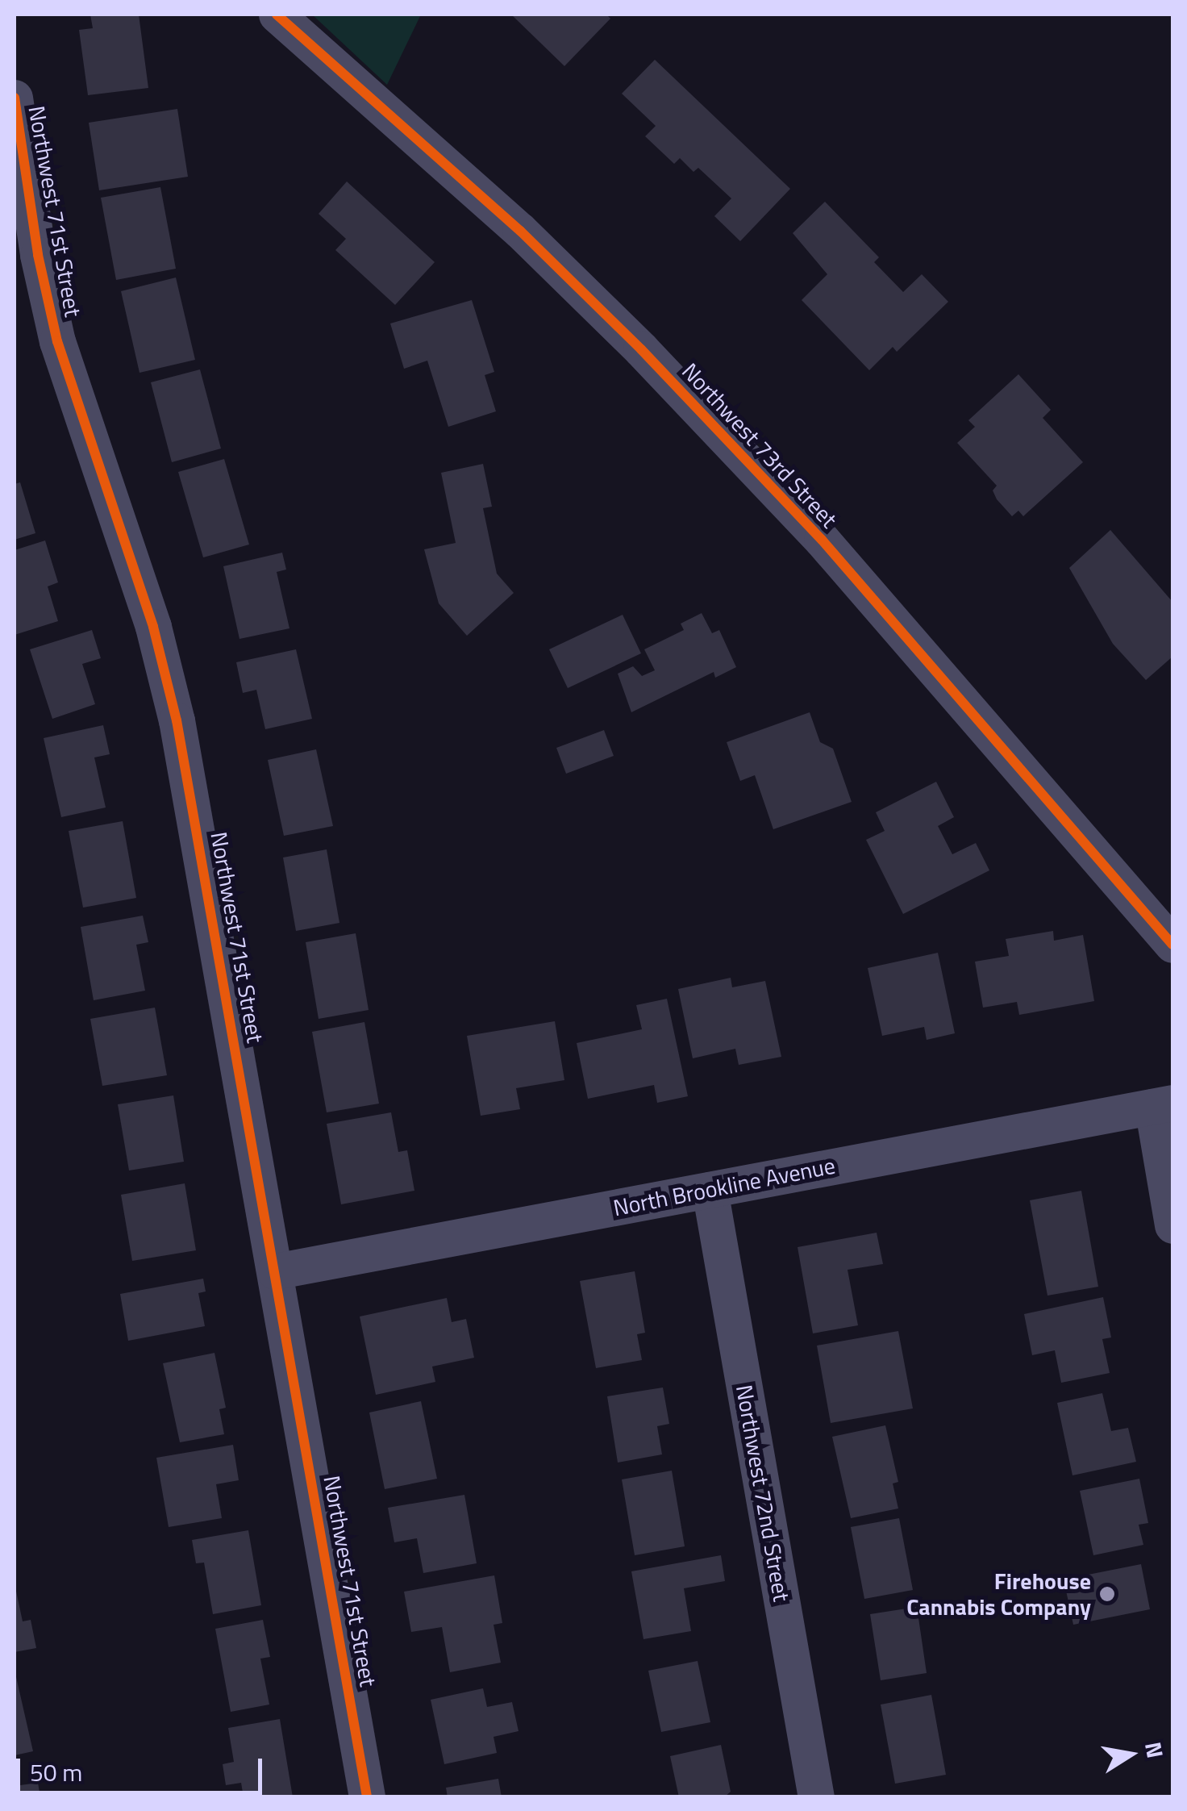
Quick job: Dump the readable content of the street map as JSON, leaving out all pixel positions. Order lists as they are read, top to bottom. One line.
{"streets":{"street":["Northwest 71st Street","Northwest 73rd Street","North Brookline Avenue","Northwest 72nd Street"]},"crossings":[["Northwest 71st Street","North Brookline Avenue"],["North Brookline Avenue","Northwest 72nd Street"]],"places":["Firehouse Cannabis Company"],"scale_bar":"50 m","north":"right"}
